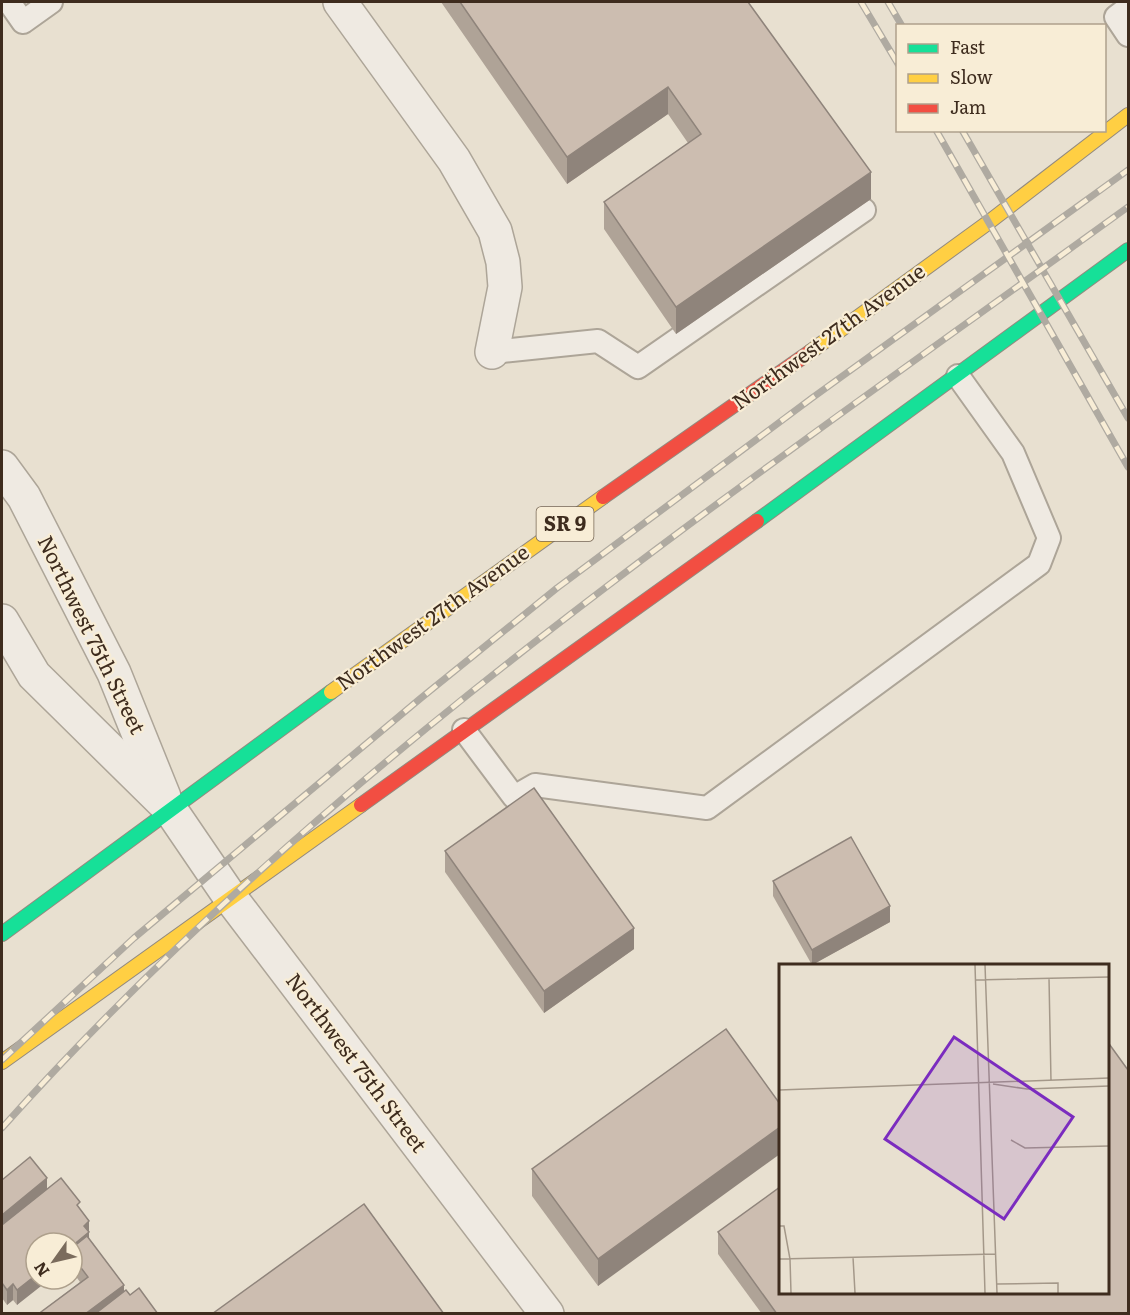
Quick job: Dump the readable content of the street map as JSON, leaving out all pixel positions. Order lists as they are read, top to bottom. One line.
{"streets":{"main road":["Northwest 27th Avenue","SR 9"],"street":["Northwest 75th Street"]},"crossings":[["Northwest 27th Avenue","Northwest 75th Street"]],"legend":["Fast","Slow","Jam"],"north":"bottom left"}
